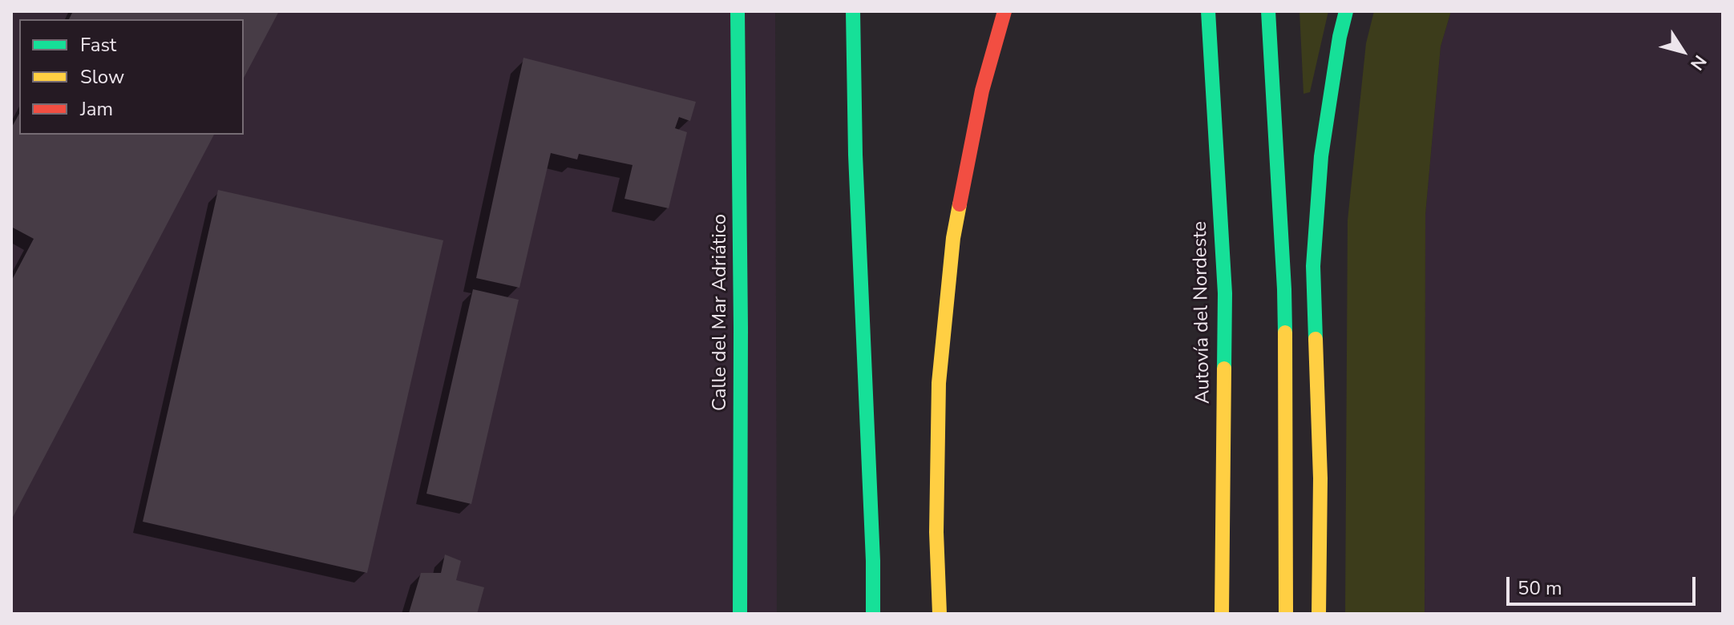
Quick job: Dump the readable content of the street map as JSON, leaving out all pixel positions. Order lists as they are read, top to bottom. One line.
{"streets":{"main road":["Calle del Mar Adriático","Autovía del Nordeste"]},"legend":["Fast","Slow","Jam"],"scale_bar":"50 m","north":"bottom right"}
